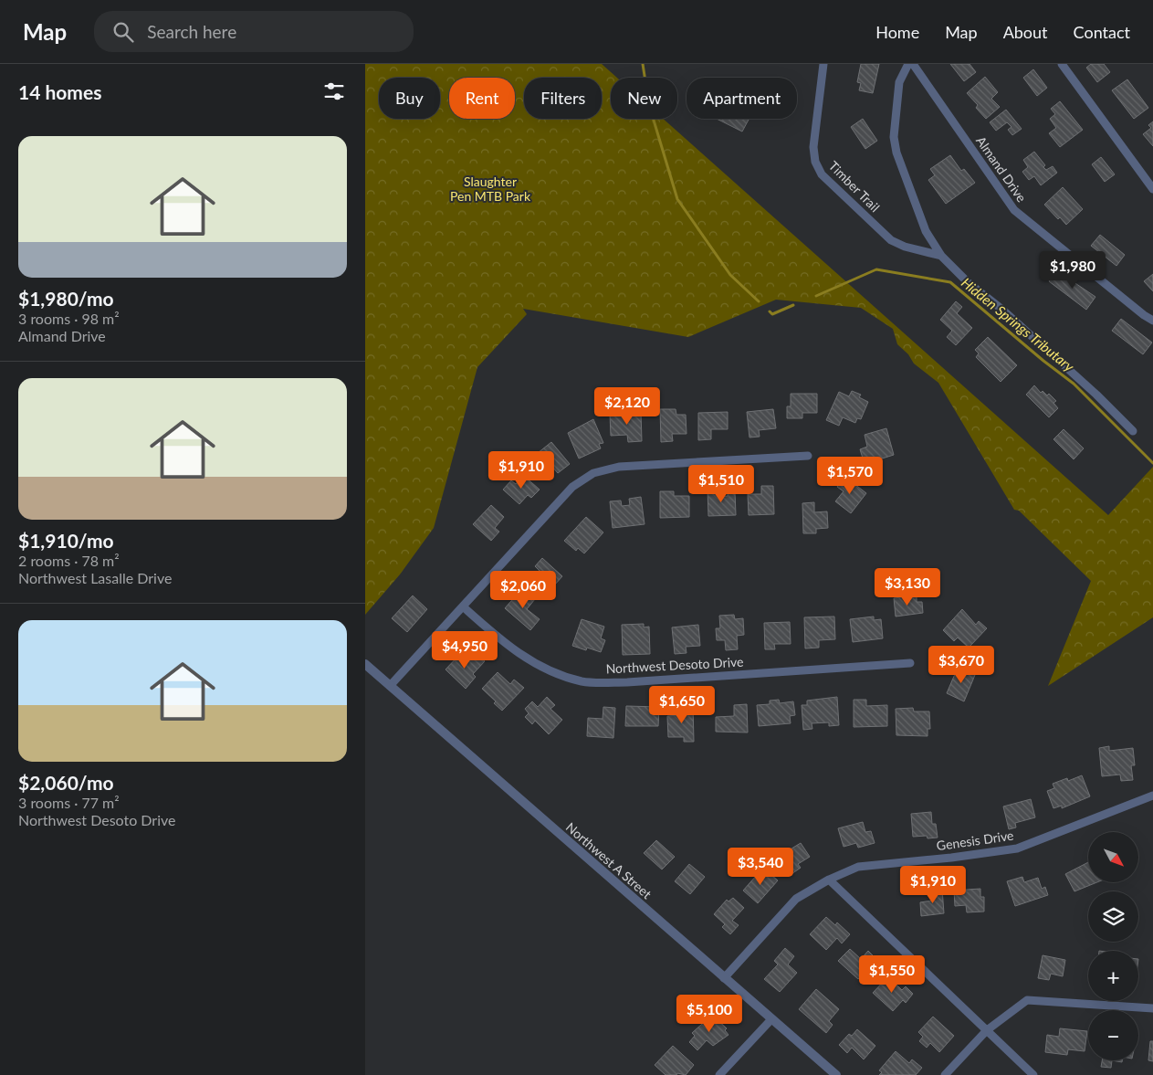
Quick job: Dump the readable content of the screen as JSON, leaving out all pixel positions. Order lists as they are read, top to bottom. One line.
{"streets":{"street":["Almand Drive","Timber Trail","Northwest Desoto Drive","Genesis Drive","Northwest A Street"]},"crossings":[["Genesis Drive","Northwest A Street"]],"water":["Hidden Springs Tributary"],"parks":["Slaughter Pen MTB Park"],"north":"bottom right","page":{"header":"Map","search":"Search here","nav":["Home","Map","About","Contact"],"heading":"14 homes","chip":["Buy","Rent","Filters","New","Apartment"],"list":[{"name":"$1,980/mo","note":"3 rooms · 98 m² · Almand Drive"},{"name":"$1,910/mo","note":"2 rooms · 78 m² · Northwest Lasalle Drive"},{"name":"$2,060/mo","note":"3 rooms · 77 m² · Northwest Desoto Drive"}],"price":["$1,980","$2,120","$1,910","$1,570","$1,510","$3,130","$2,060","$4,950","$3,670","$1,650","$3,540","$1,910","$1,550","$5,100"],"map_buttons":["+","−"]}}
